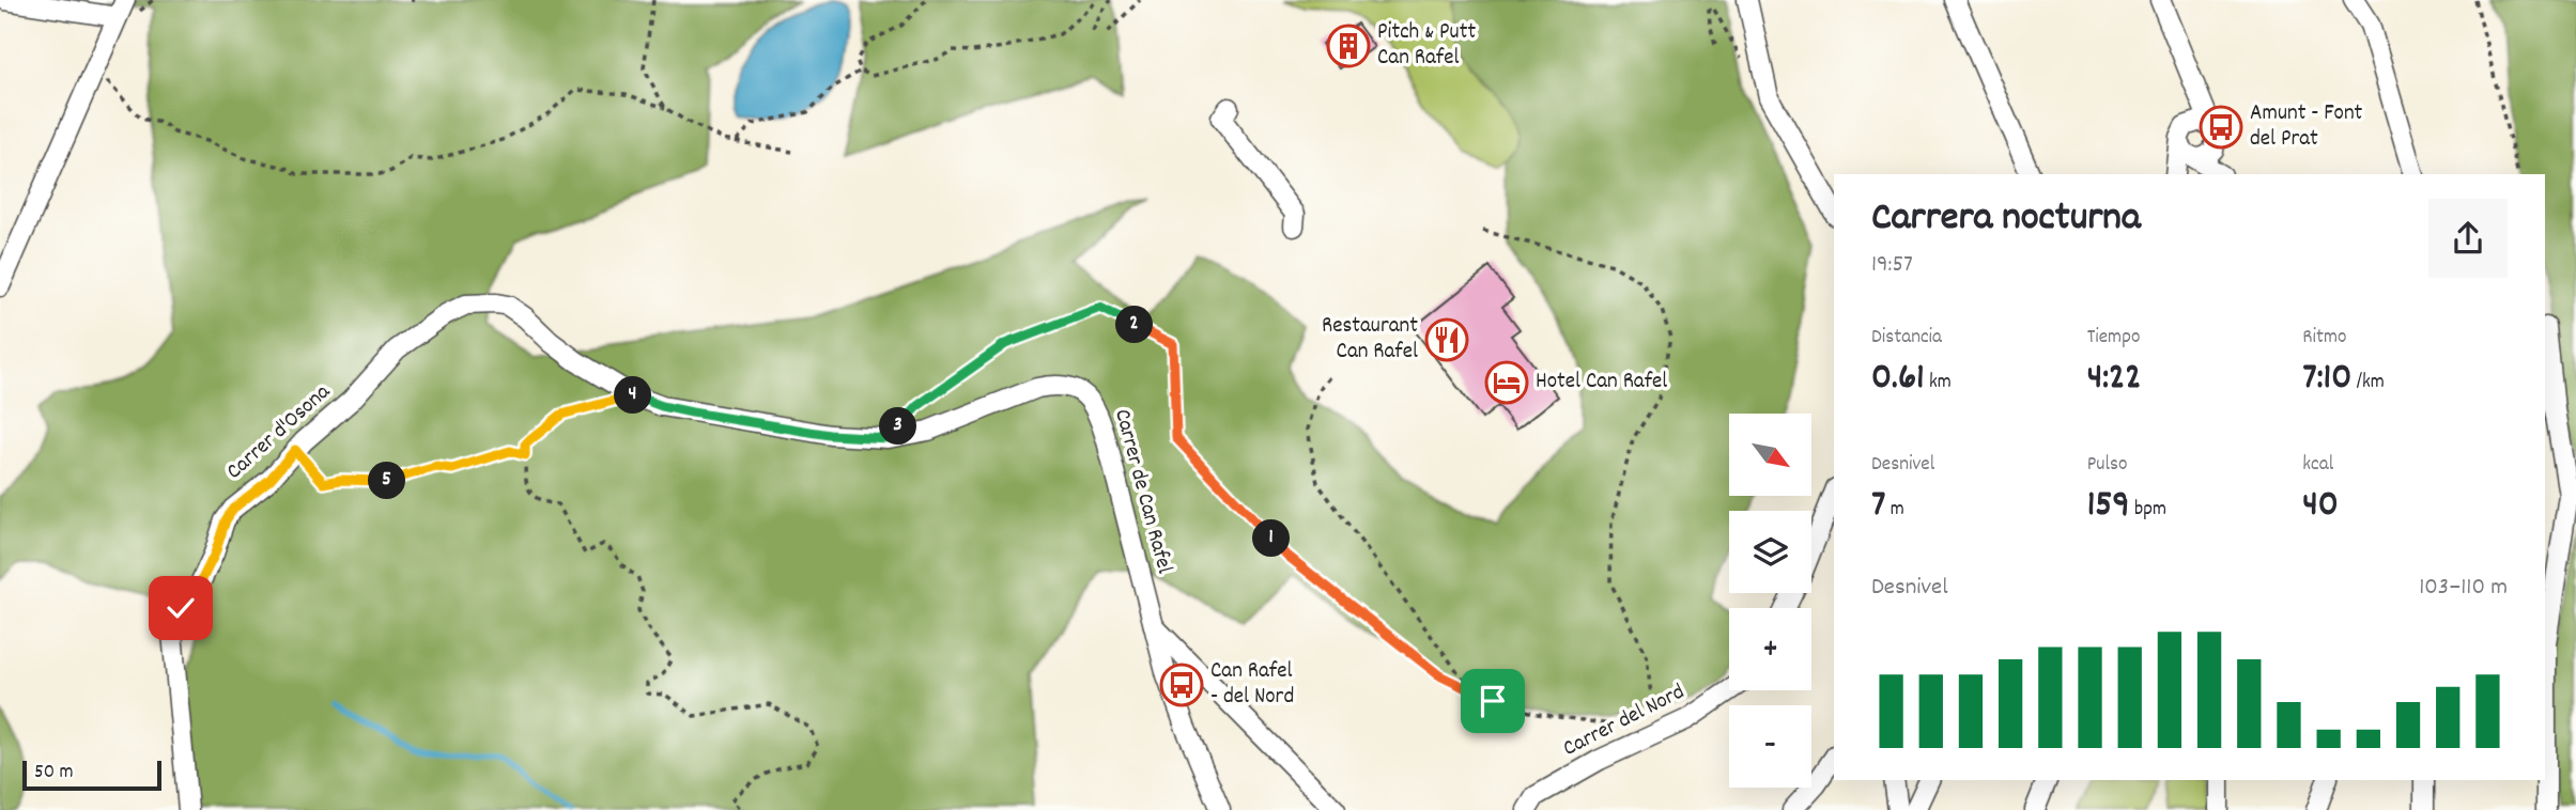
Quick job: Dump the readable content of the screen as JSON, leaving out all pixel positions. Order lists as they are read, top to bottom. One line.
{"streets":{"street":["Carrer d'Osona","Carrer de Can Rafel","Carrer del Nord"]},"crossings":[["Carrer d'Osona","Carrer de Can Rafel"]],"places":{"building":["Pitch & Putt Can Rafel"],"bus stop":["Amunt - Font del Prat","Can Rafel - del Nord"],"restaurant":["Restaurant Can Rafel"],"hotel":["Hotel Can Rafel"]},"scale_bar":"50 m","north":"bottom right","page":{"heading":["Carrera nocturna","19:57"],"stats":[["Distancia","0.61 km"],["Tiempo","4:22"],["Ritmo","7:10 /km"],["Desnivel","7 m"],["Pulso","159 bpm"],["kcal","40"]],"pins":["2","4","3","5","1"],"map_buttons":["+","−"],"chart":["Desnivel","103–110 m"],"scale":"50 m"}}
